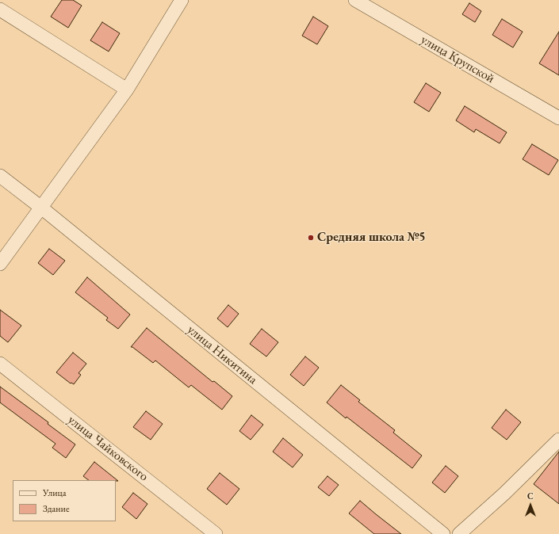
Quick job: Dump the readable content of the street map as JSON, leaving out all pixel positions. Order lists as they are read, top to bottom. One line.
{"streets":{"street":["улица Крупской","улица Никитина","улица Чайковского"]},"places":["Средняя школа №5"],"legend":["Улица","Здание"],"north":"top"}
